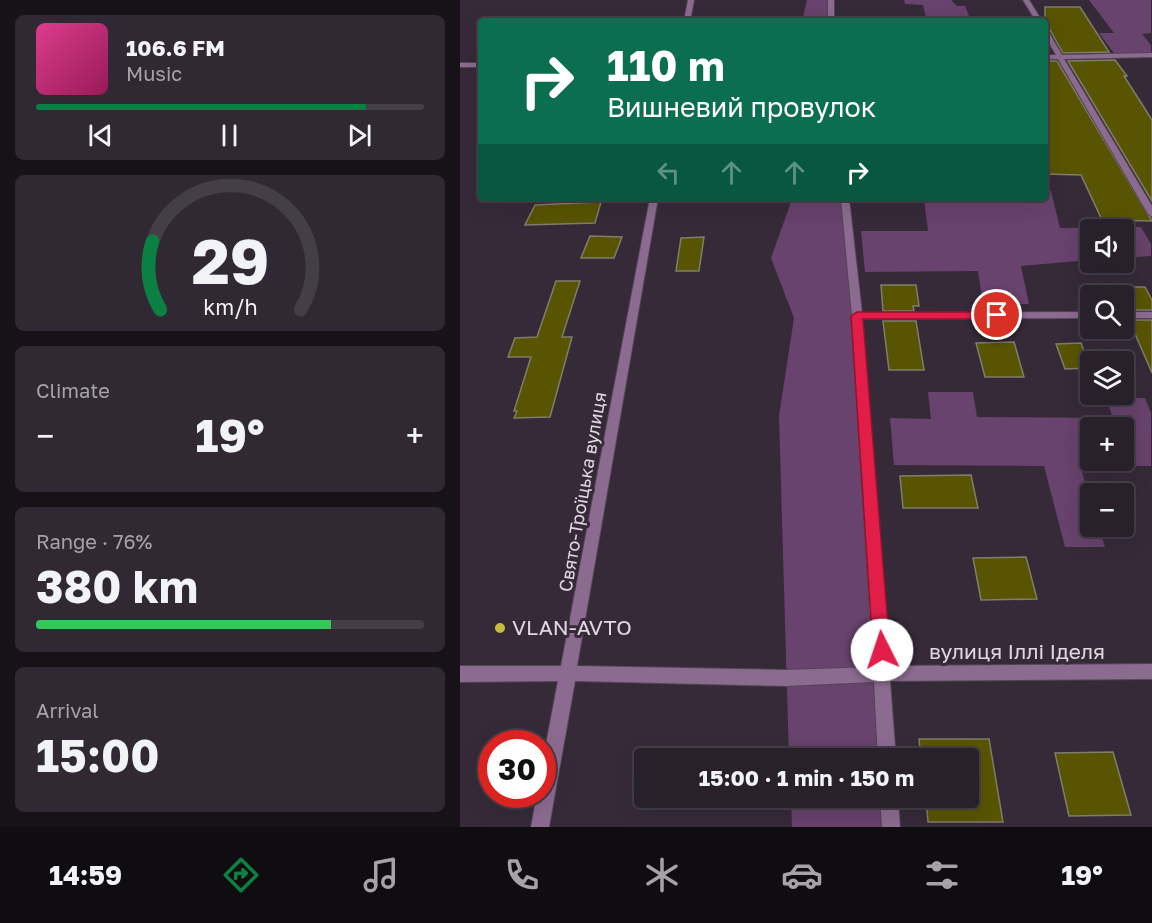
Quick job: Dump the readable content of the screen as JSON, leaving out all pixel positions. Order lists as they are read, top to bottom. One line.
{"streets":{"street":["Свято-Троїцька вулиця","вулиця Іллі Іделя"]},"crossings":[["Свято-Троїцька вулиця","вулиця Іллі Іделя"]],"places":["VLAN-AVTO"],"page":{"turn":["110 m","Вишневий провулок"],"song":["106.6 FM","Music"],"map_buttons":["+","−"],"tile":["Climate",["Range · 76%","380 km"],["Arrival","15:00"]],"heat":["−","19°","+"],"limit":"30","trip":"15:00 · 1 min · 150 m","tabs":["14:59","19°"],"gauge":["29","km/h"]}}
